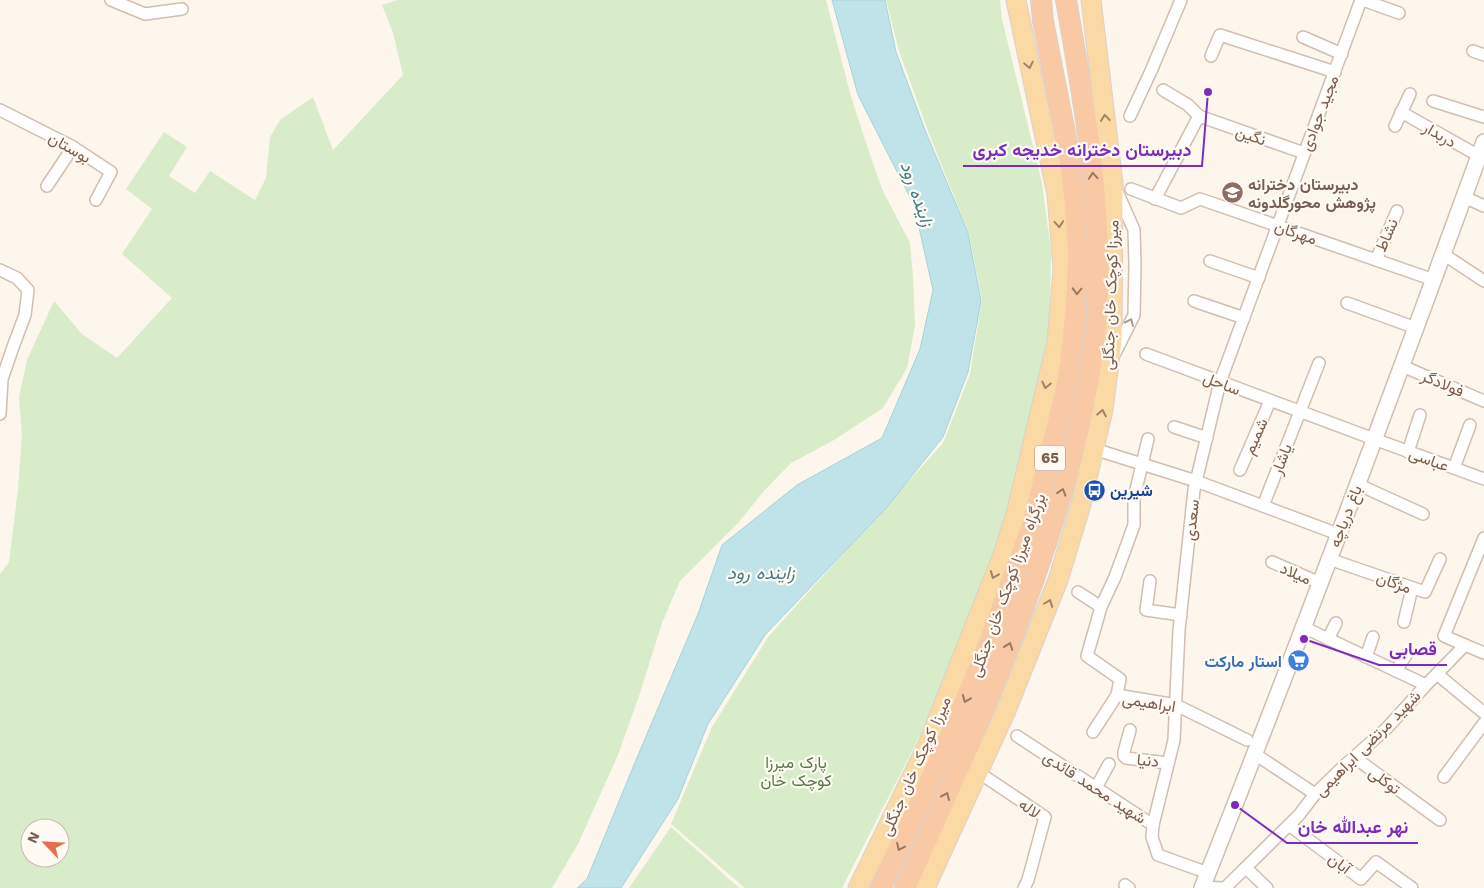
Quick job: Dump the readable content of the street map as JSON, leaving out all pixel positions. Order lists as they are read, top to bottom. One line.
{"streets":{"highway":["65","بزرگراه میرزا کوچک خان جنگلی"],"main road":["میرزا کوچک خان جنگلی"],"street":["مجید جوادی","دربدار","نگین","بوستان","مهرگان","نشاط","ساحل","فولادگر","شمیم","یاشار","عباسی","باغ دریاچه","سعدی","میلاد","مژگان","ابراهیمی","شهید مرتضی ابراهیمی","دنیا","توکلی","شهید محمد قائدی","لاله","آبان"]},"crossings":[["مجید جوادی","نگین"],["مجید جوادی","مهرگان"],["مجید جوادی","سعدی"],["دربدار","باغ دریاچه"],["مهرگان","نشاط"],["مهرگان","میرزا کوچک خان جنگلی"],["مهرگان","باغ دریاچه"],["مهرگان","سعدی"],["میرزا کوچک خان جنگلی","لاله"],["ساحل","شمیم"],["ساحل","یاشار"],["ساحل","عباسی"],["ساحل","باغ دریاچه"],["ساحل","سعدی"],["فولادگر","باغ دریاچه"],["عباسی","باغ دریاچه"],["باغ دریاچه","میلاد"],["باغ دریاچه","مژگان"],["باغ دریاچه","شهید مرتضی ابراهیمی"],["باغ دریاچه","شهید محمد قائدی"],["سعدی","ابراهیمی"],["سعدی","دنیا"],["سعدی","شهید محمد قائدی"],["شهید مرتضی ابراهیمی","توکلی"],["شهید مرتضی ابراهیمی","آبان"]],"water":["زاینده رود"],"parks":["پارک میرزا کوچک خان"],"places":{"other":["دبیرستان دخترانه خدیجه کبری","قصابی","نهر عبدالله خان"],"school or university":["دبیرستان دخترانه پژوهش محورگلدونه"],"bus stop":["شیرین"],"supermarket":["استار مارکت"]},"north":"top left"}
